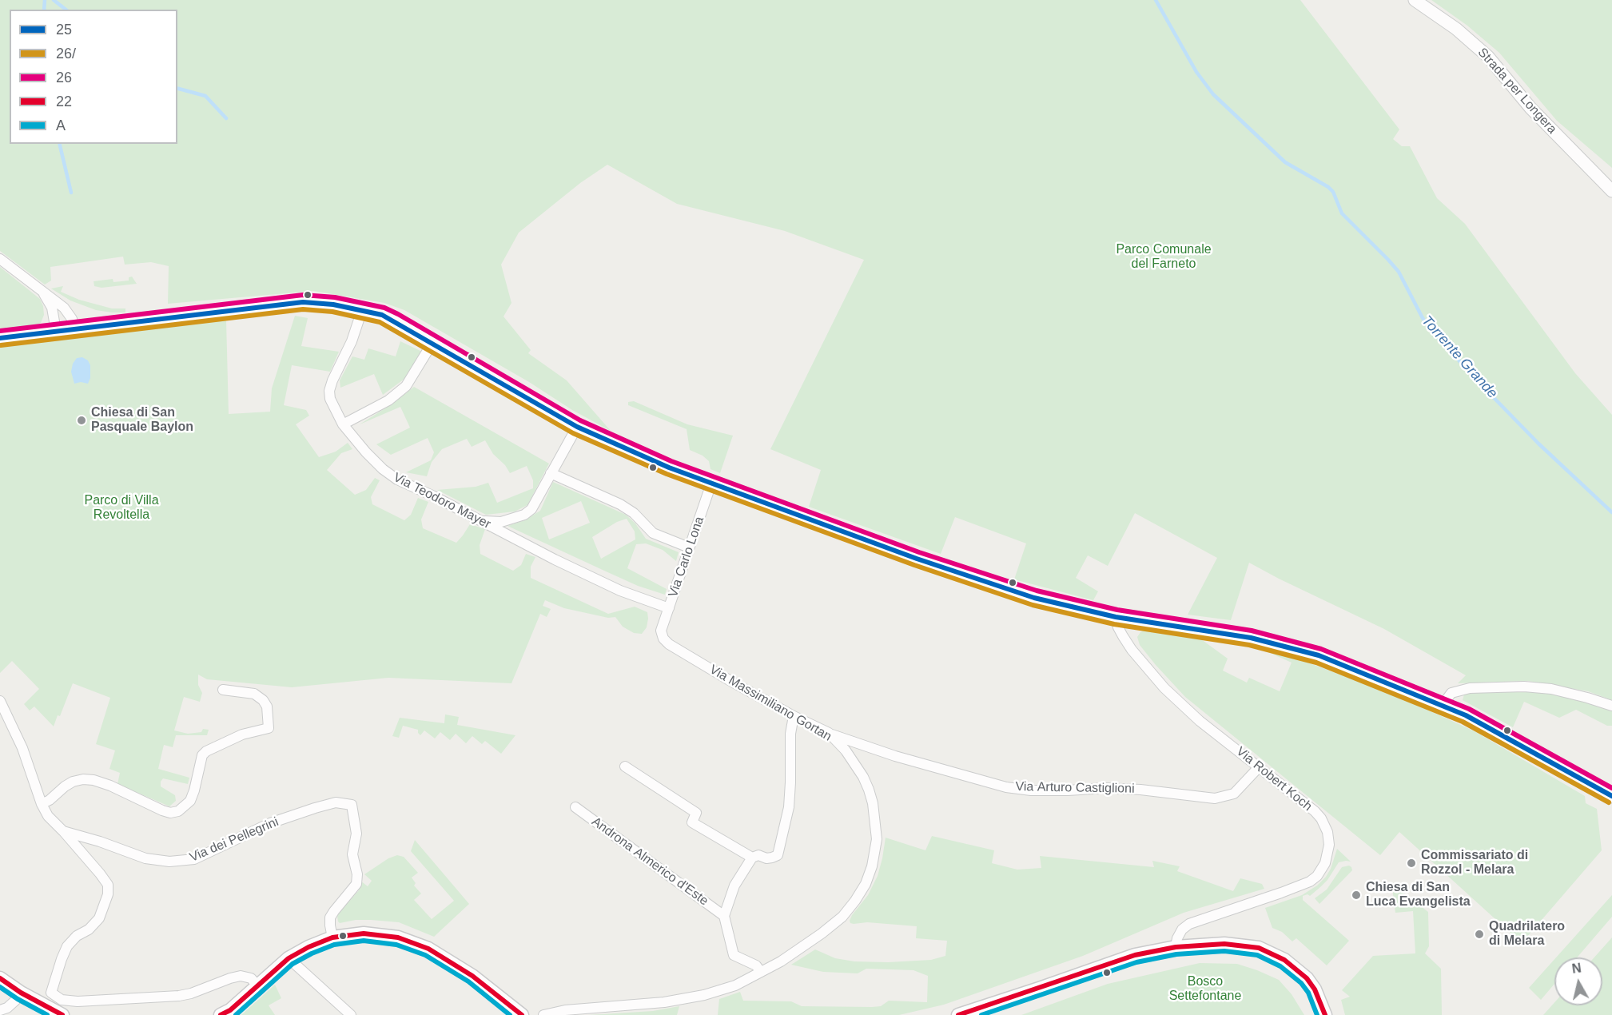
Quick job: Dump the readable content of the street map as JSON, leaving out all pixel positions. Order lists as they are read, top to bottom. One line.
{"streets":{"street":["Strada per Longera","Via Teodoro Mayer","Via Carlo Lona","Via Massimiliano Gortan","Via Robert Koch","Via Arturo Castiglioni","Via dei Pellegrini","Androna Almerico d'Este"]},"crossings":[["Via Teodoro Mayer","Via Carlo Lona"],["Via Carlo Lona","Via Massimiliano Gortan"],["Via Massimiliano Gortan","Via Arturo Castiglioni"],["Via Robert Koch","Via Arturo Castiglioni"]],"water":["Torrente Grande"],"parks":["Parco Comunale del Farneto","Parco di Villa Revoltella","Bosco Settefontane"],"places":["Chiesa di San Pasquale Baylon","Commissariato di Rozzol - Melara","Chiesa di San Luca Evangelista","Quadrilatero di Melara"],"lines":["transit line 26","transit line 25","transit line 26/","transit line 22","transit line A"],"legend":["25","26/","26","22","A"],"north":"top"}
